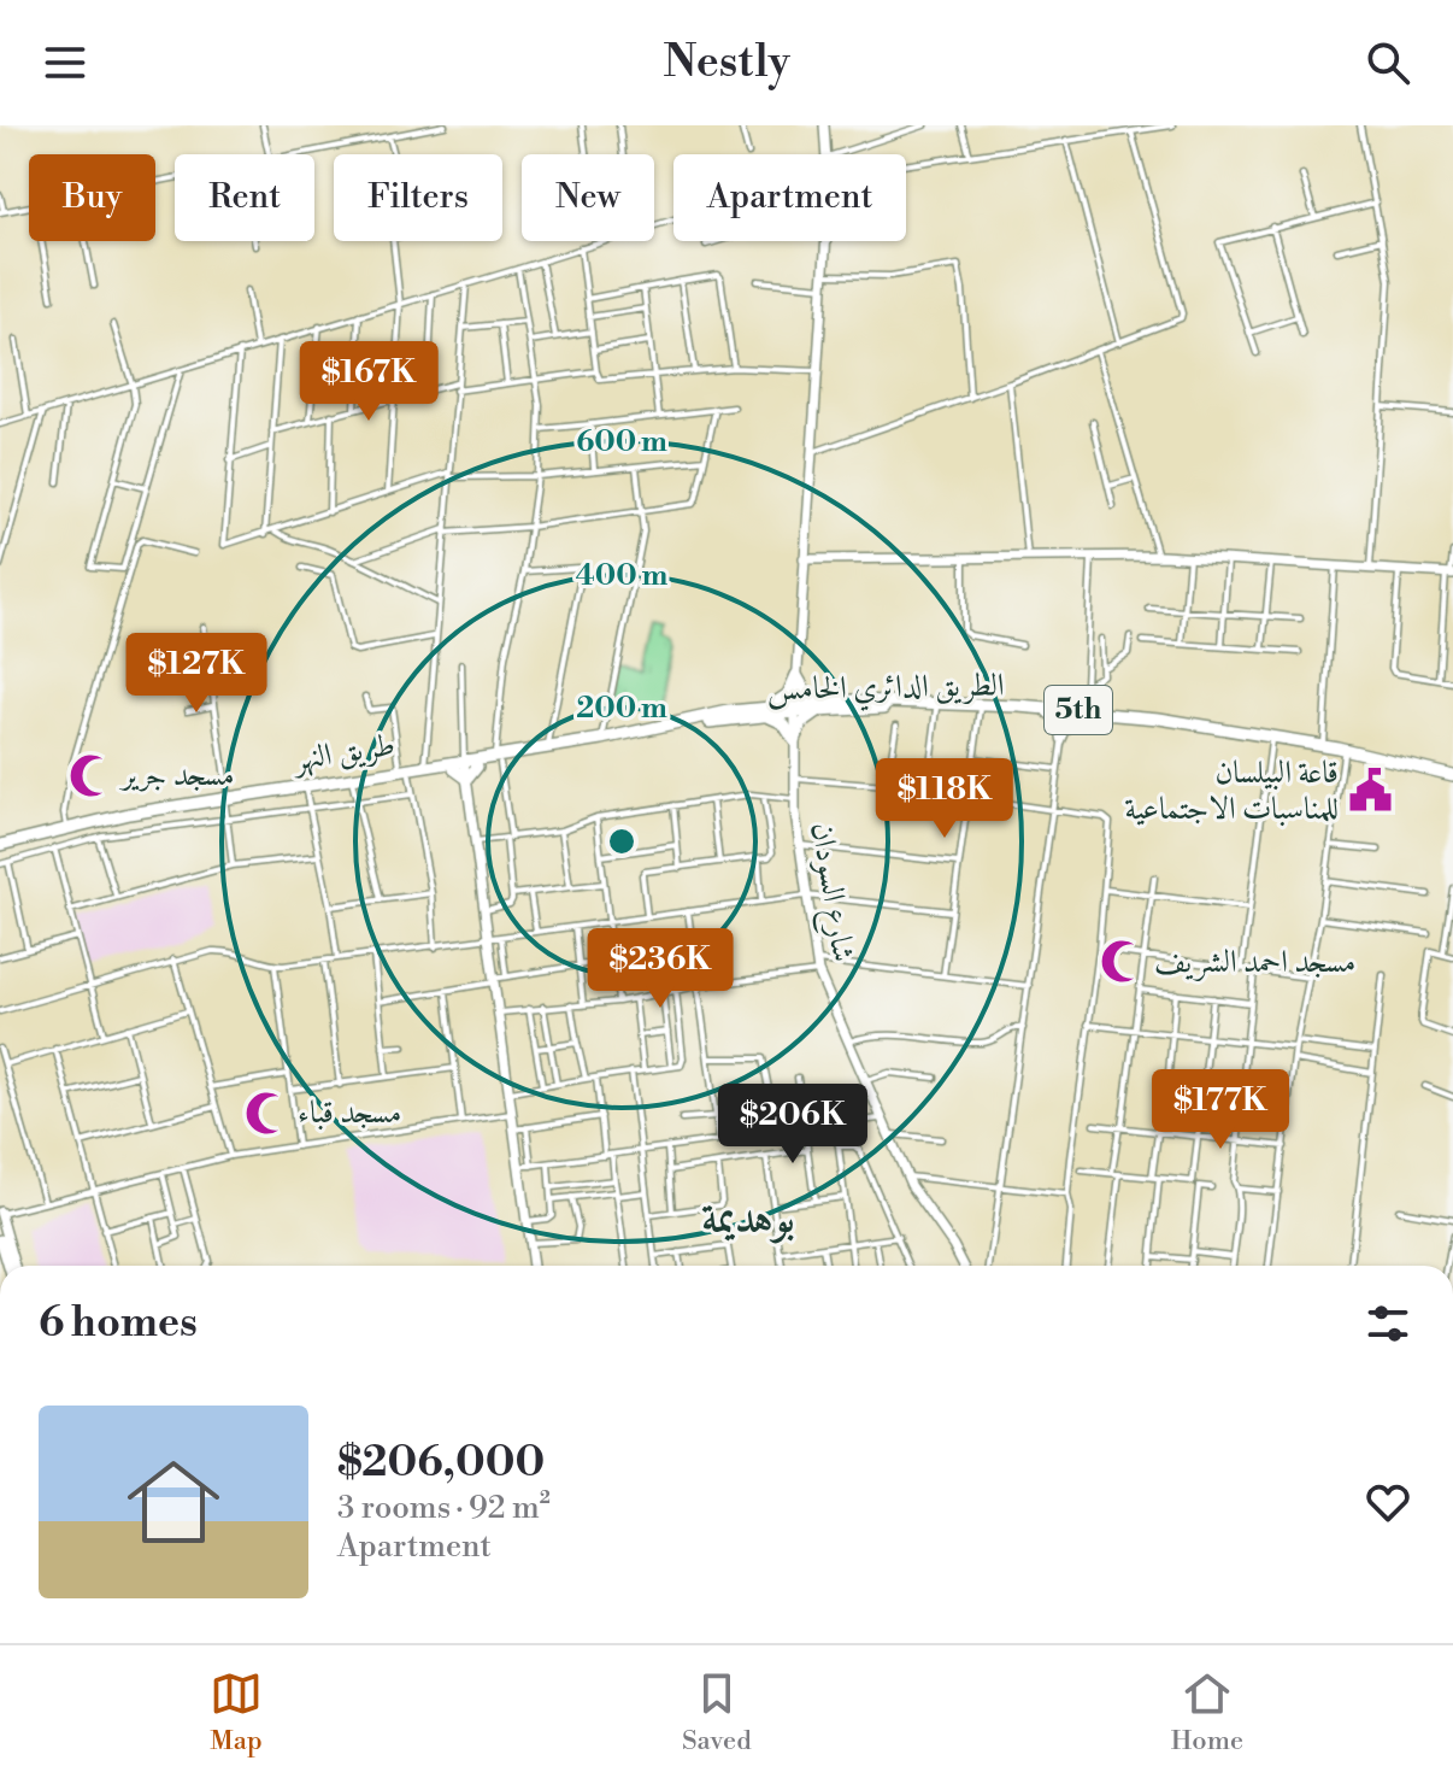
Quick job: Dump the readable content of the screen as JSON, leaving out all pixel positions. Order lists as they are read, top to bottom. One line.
{"streets":{"main road":["الطريق الدائري الخامس","5th","طريق النهر","شارع السودان"]},"crossings":[["الطريق الدائري الخامس","طريق النهر"],["الطريق الدائري الخامس","شارع السودان"]],"districts":["بوهديمة"],"places":{"mosque":["مسجد جرير","مسجد احمد الشريف","مسجد قباء"],"public building":["قاعة البيلسان للمناسبات الاجتماعية"]},"page":{"header":"Nestly","chip":["Buy","Rent","Filters","New","Apartment"],"price":["$167K","$127K","$118K","$236K","$177K","$206K"],"heading":"6 homes","list":[{"name":"$206,000","note":"3 rooms · 92 m² · Apartment"}],"tabs":["Map","Saved","Home"]},"rings":["600 m","400 m","200 m"]}
